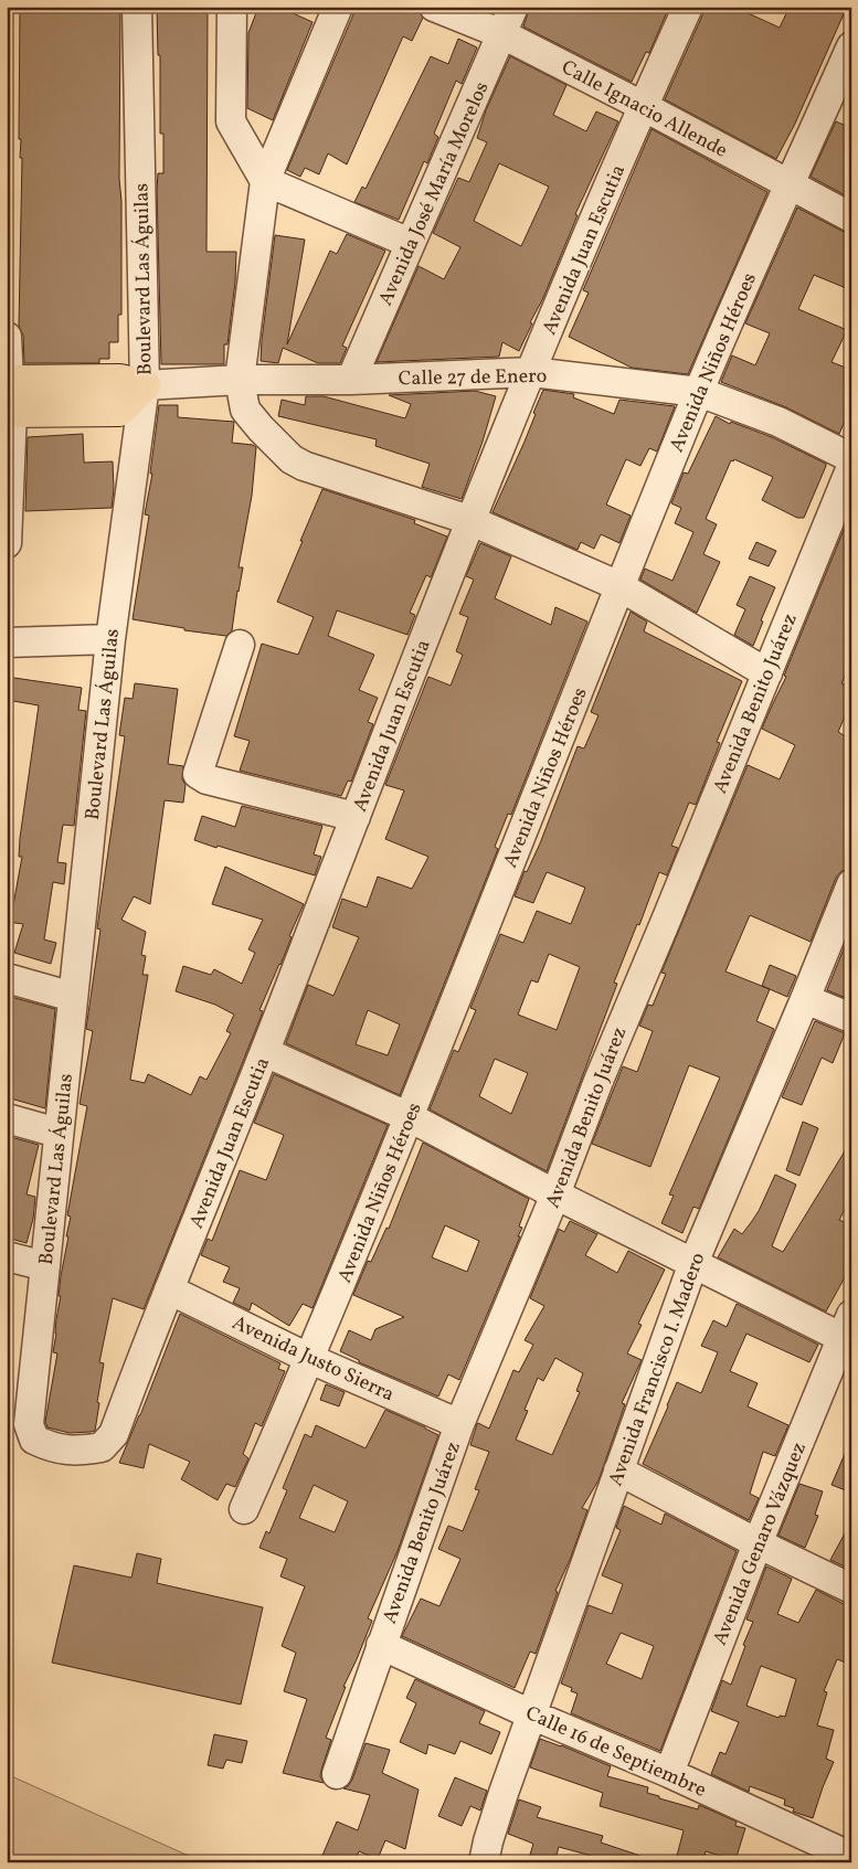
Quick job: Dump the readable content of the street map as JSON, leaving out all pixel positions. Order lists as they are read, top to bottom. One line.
{"streets":{"street":["Calle Ignacio Allende","Avenida José María Morelos","Avenida Juan Escutia","Boulevard Las Águilas","Avenida Niños Héroes","Calle 27 de Enero","Avenida Benito Juárez","Avenida Justo Sierra","Avenida Francisco I. Madero","Avenida Genaro Vázquez","Calle 16 de Septiembre"]},"crossings":[["Calle Ignacio Allende","Avenida José María Morelos"],["Calle Ignacio Allende","Avenida Juan Escutia"],["Calle Ignacio Allende","Avenida Niños Héroes"],["Avenida José María Morelos","Calle 27 de Enero"],["Avenida Juan Escutia","Boulevard Las Águilas"],["Avenida Juan Escutia","Calle 27 de Enero"],["Avenida Juan Escutia","Avenida Justo Sierra"],["Boulevard Las Águilas","Calle 27 de Enero"],["Avenida Niños Héroes","Calle 27 de Enero"],["Avenida Niños Héroes","Avenida Justo Sierra"],["Avenida Benito Juárez","Avenida Justo Sierra"],["Avenida Benito Juárez","Calle 16 de Septiembre"],["Avenida Francisco I. Madero","Calle 16 de Septiembre"],["Avenida Genaro Vázquez","Calle 16 de Septiembre"]]}
